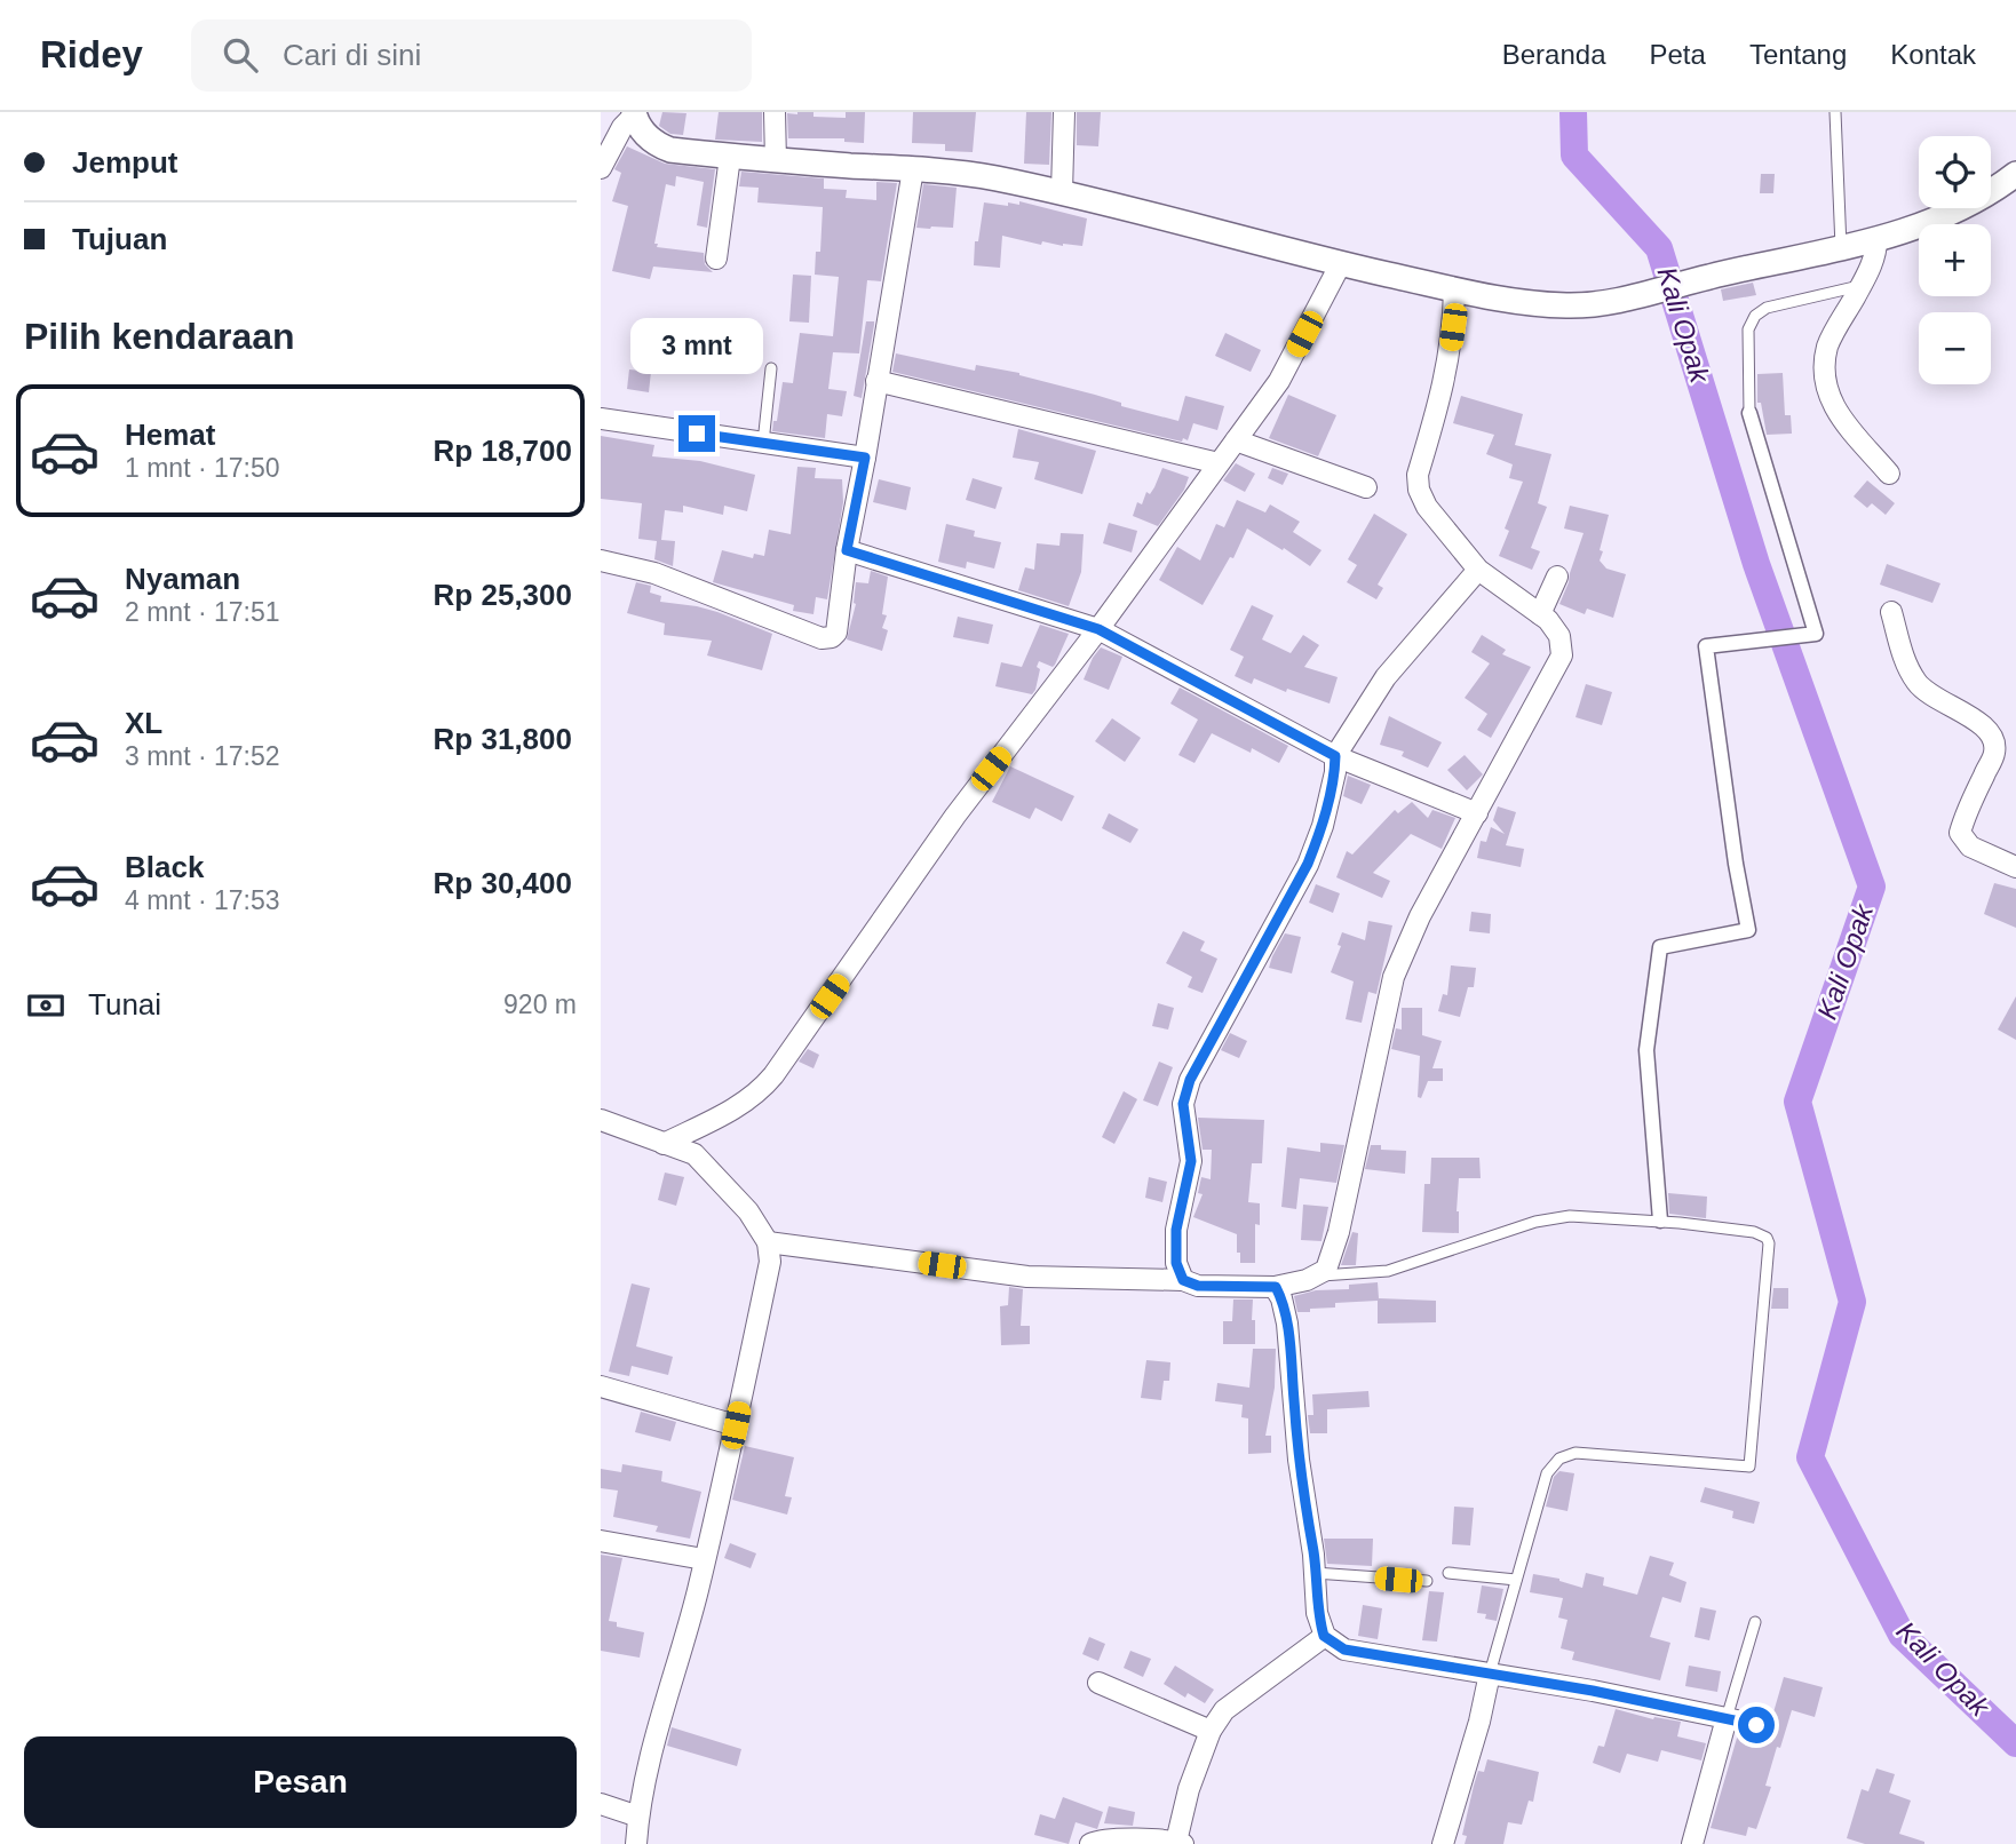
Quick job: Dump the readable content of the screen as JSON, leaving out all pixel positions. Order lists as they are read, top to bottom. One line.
{"water":["Kali Opak"],"page":{"header":"Ridey","search":"Cari di sini","nav":["Beranda","Peta","Tentang","Kontak"],"banner":["Jemput","Tujuan"],"map_buttons":["+","−"],"heading":"Pilih kendaraan","bubble":"3 mnt","list":[{"name":"Hemat","note":"1 mnt · 17:50","value":"Rp 18,700"},{"name":"Nyaman","note":"2 mnt · 17:51","value":"Rp 25,300"},{"name":"XL","note":"3 mnt · 17:52","value":"Rp 31,800"},{"name":"Black","note":"4 mnt · 17:53","value":"Rp 30,400"}],"pay":["Tunai","920 m"],"buttons":"Pesan"}}
